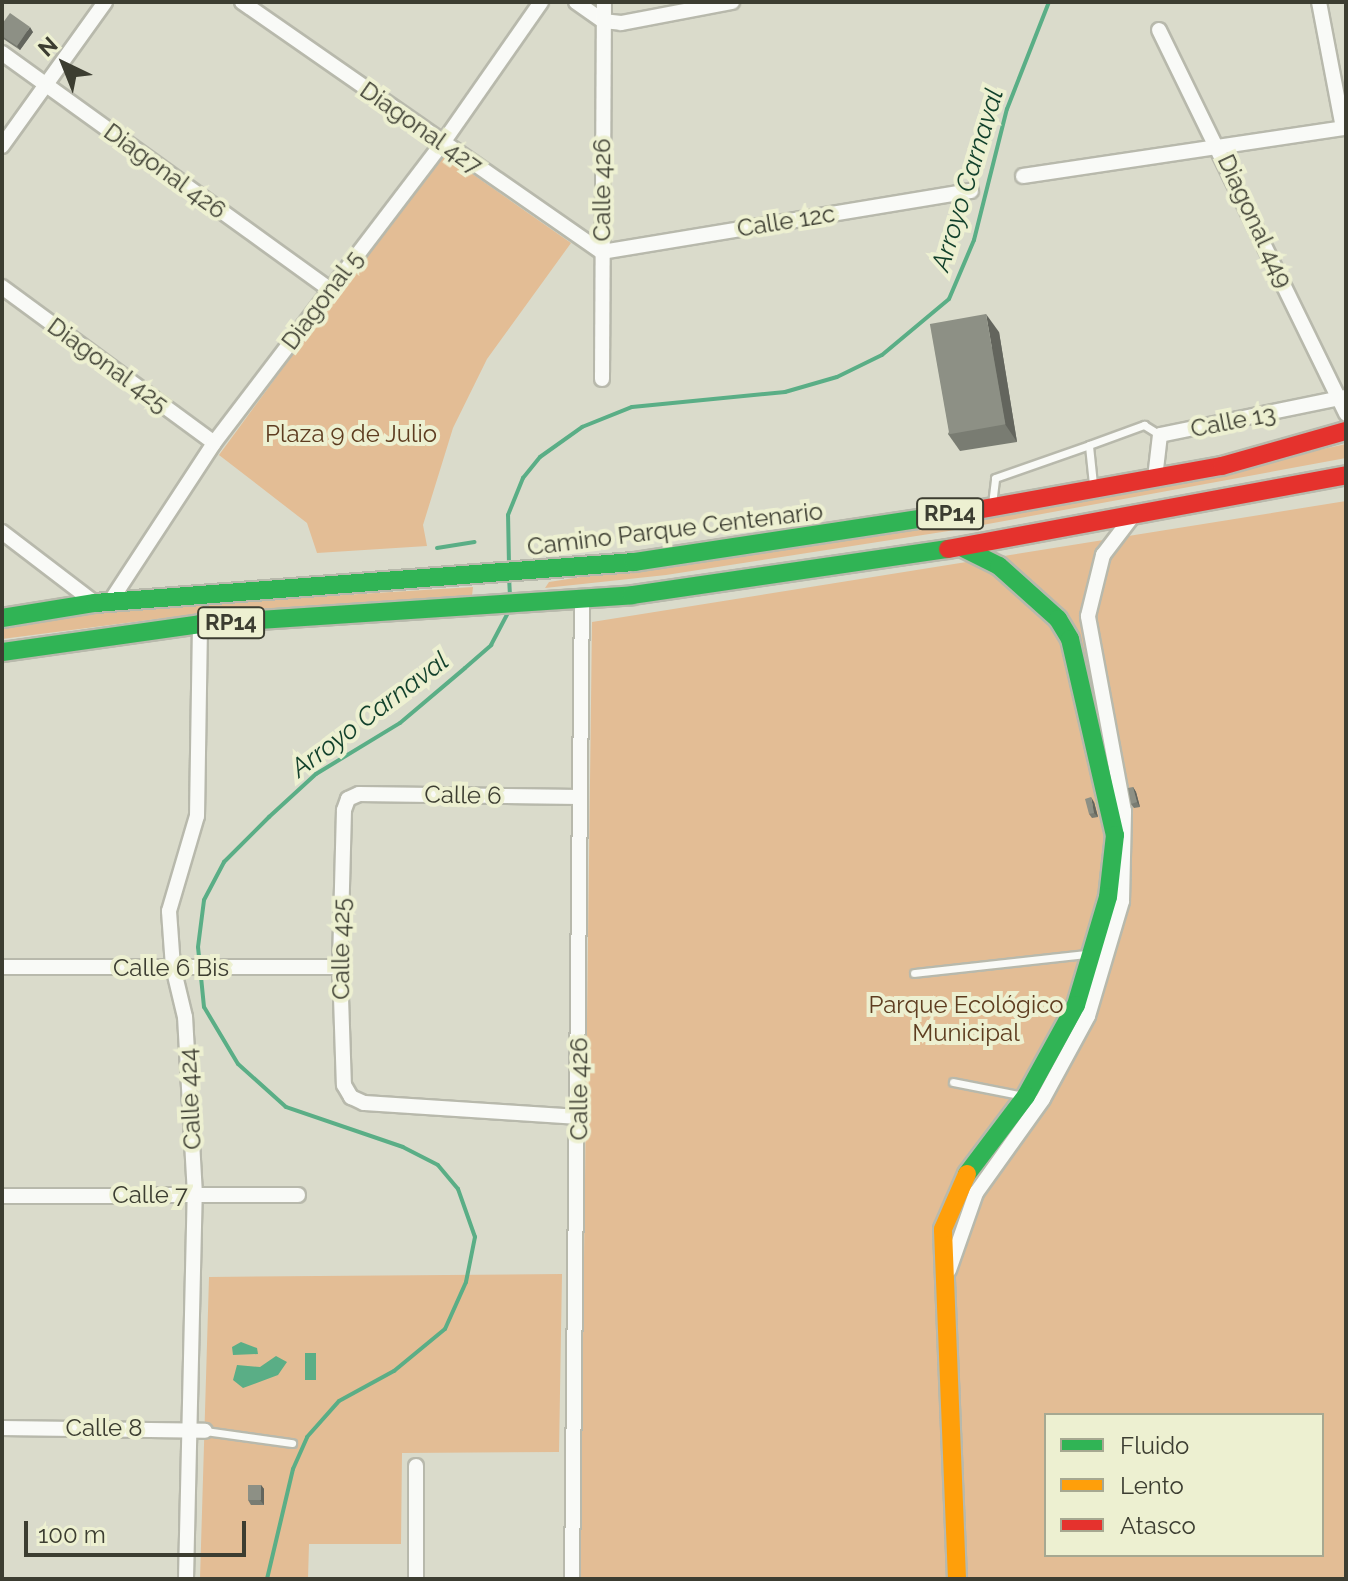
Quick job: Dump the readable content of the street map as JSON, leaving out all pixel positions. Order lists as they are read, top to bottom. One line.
{"streets":{"main road":["RP14","Camino Parque Centenario"],"street":["Diagonal 427","Diagonal 426","Calle 426","Calle 12c","Diagonal 449","Diagonal 5","Diagonal 425","Calle 13","Calle 6","Calle 425","Calle 6 Bis","Calle 424","Calle 7","Calle 8"]},"crossings":[["Diagonal 427","Calle 426"],["Diagonal 427","Calle 12c"],["Diagonal 427","Diagonal 5"],["Diagonal 426","Diagonal 5"],["Calle 426","Calle 12c"],["Calle 426","RP14"],["Calle 426","Calle 6"],["Calle 426","Calle 425"],["Diagonal 449","Calle 13"],["Diagonal 5","Diagonal 425"],["Diagonal 5","Camino Parque Centenario"],["Calle 13","Camino Parque Centenario"],["RP14","Calle 424"],["Calle 6","Calle 425"],["Calle 425","Calle 6 Bis"],["Calle 6 Bis","Calle 424"],["Calle 424","Calle 7"],["Calle 424","Calle 8"]],"water":["Arroyo Carnaval"],"parks":["Plaza 9 de Julio","Parque Ecológico Municipal"],"legend":["Fluido","Lento","Atasco"],"scale_bar":"100 m","north":"top left"}
